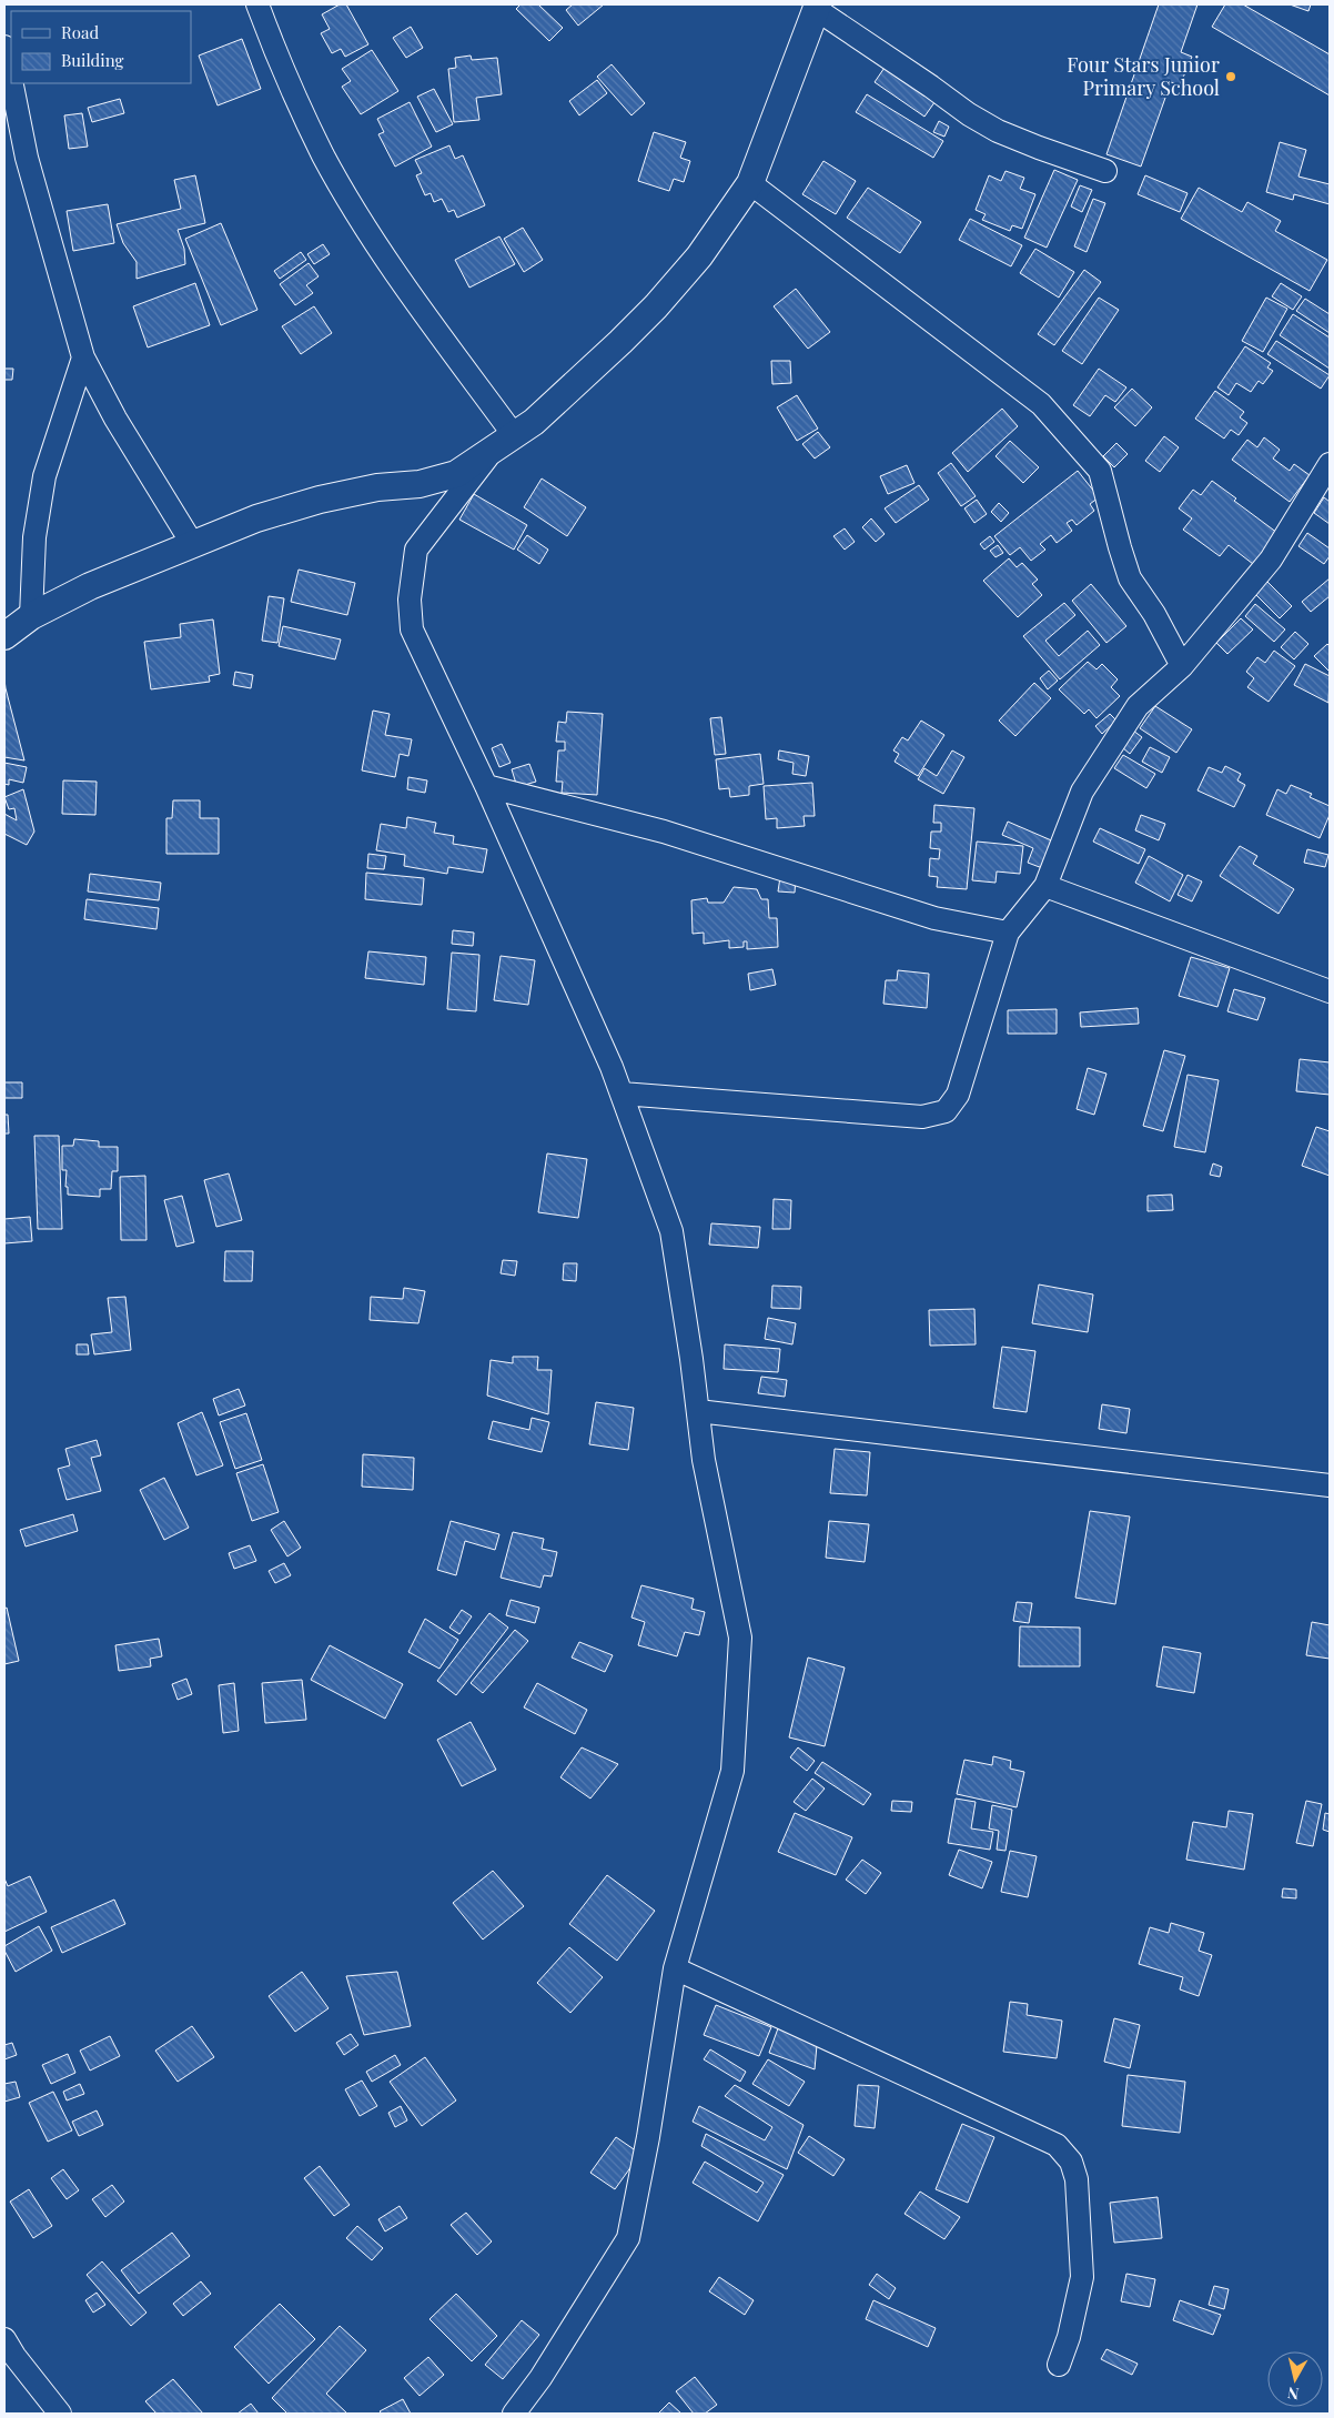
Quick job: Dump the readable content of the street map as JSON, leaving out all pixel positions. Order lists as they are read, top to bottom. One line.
{"places":["Four Stars Junior Primary School"],"legend":["Road","Building"],"north":"bottom"}
